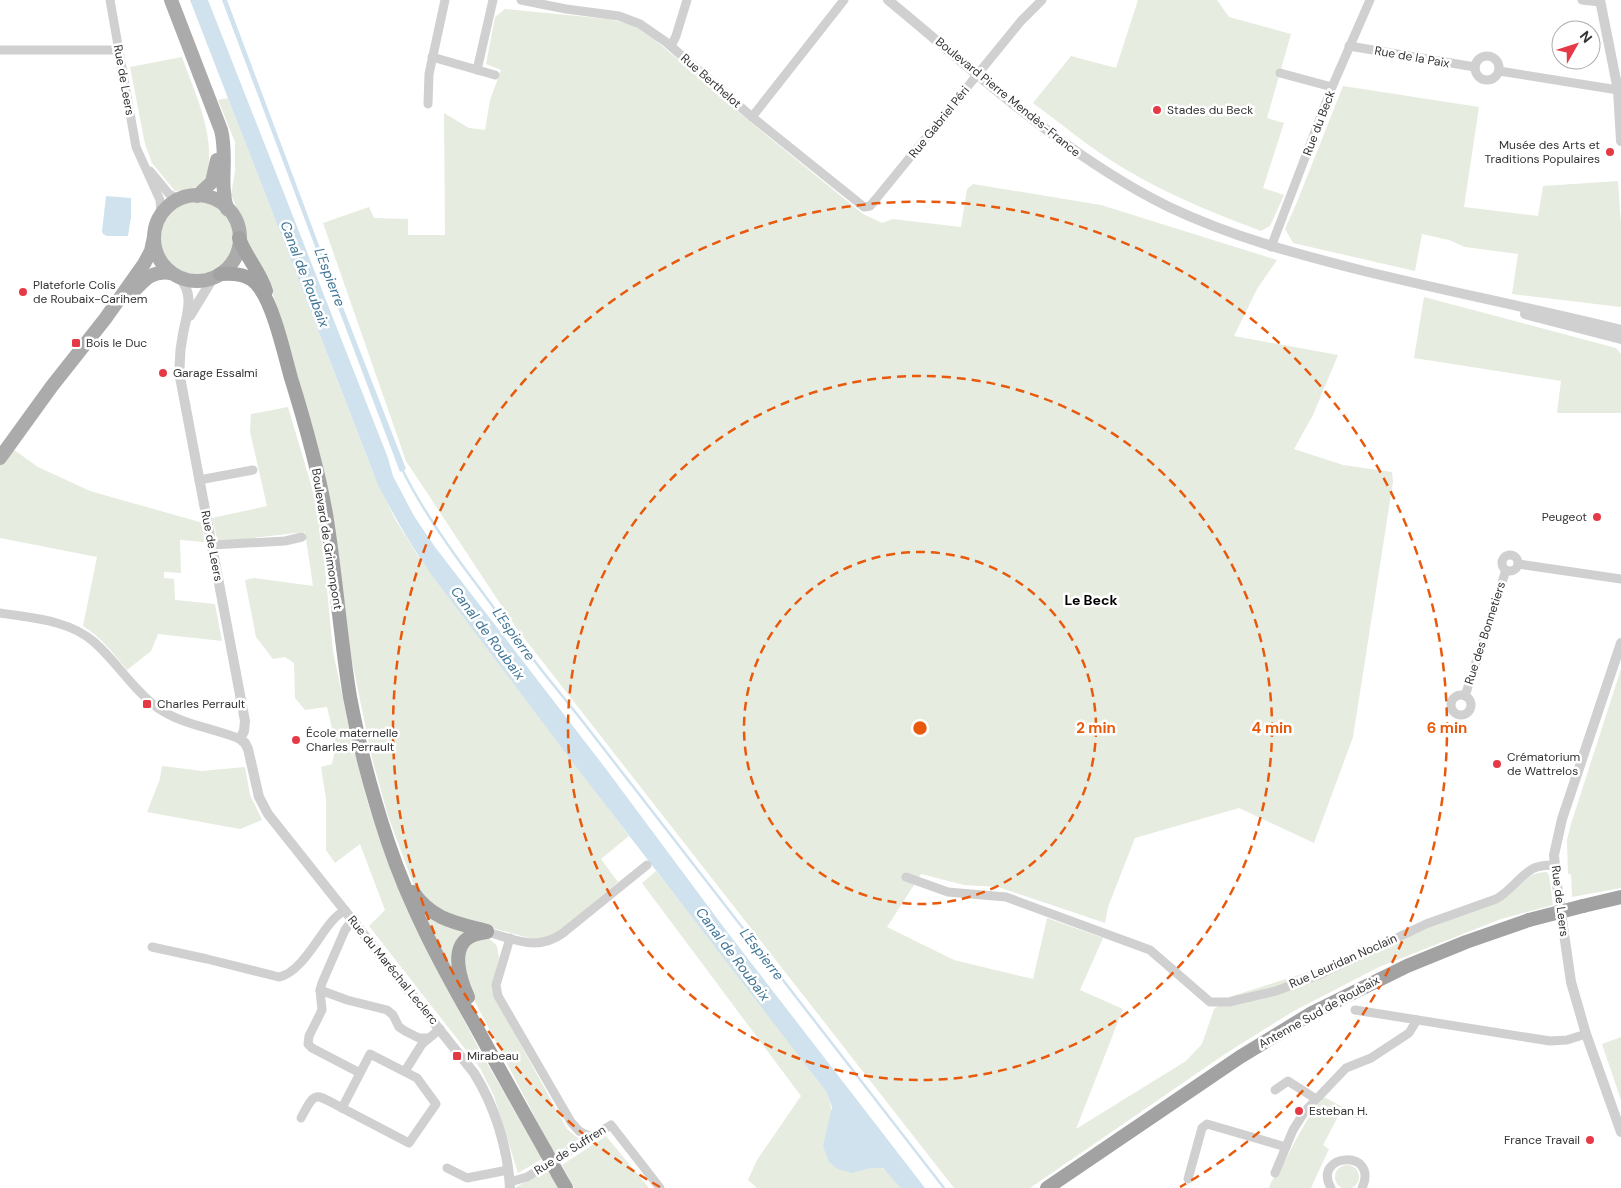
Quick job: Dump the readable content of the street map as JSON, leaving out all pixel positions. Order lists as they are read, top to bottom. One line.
{"streets":{"highway":["Boulevard de Grimonpont","Antenne Sud de Roubaix"],"street":["Rue de la Paix","Rue de Leers","Rue Berthelot","Boulevard Pierre Mendès-France","Rue Gabriel Péri","Rue du Beck","Rue des Bonnetiers","Rue Leuridan Noclain","Rue du Maréchal Leclerc","Rue de Suffren"]},"crossings":[["Rue de la Paix","Rue du Beck"],["Rue de Leers","Boulevard de Grimonpont"],["Rue de Leers","Rue Leuridan Noclain"],["Rue de Leers","Rue du Maréchal Leclerc"],["Rue Berthelot","Rue Gabriel Péri"],["Boulevard Pierre Mendès-France","Rue Gabriel Péri"],["Boulevard Pierre Mendès-France","Rue du Beck"],["Rue du Maréchal Leclerc","Rue de Suffren"]],"districts":["Le Beck"],"water":["Canal de Roubaix","L'Espierre"],"places":{"other":["Stades du Beck","Musée des Arts et Traditions Populaires","Plateforle Colis de Roubaix-Carihem","Garage Essalmi","Peugeot","École maternelle Charles Perrault","Crématorium de Wattrelos","Esteban H.","France Travail"],"transit":["Bois le Duc","Charles Perrault","Mirabeau"]},"north":"top right","rings":["2 min","4 min","6 min"]}
